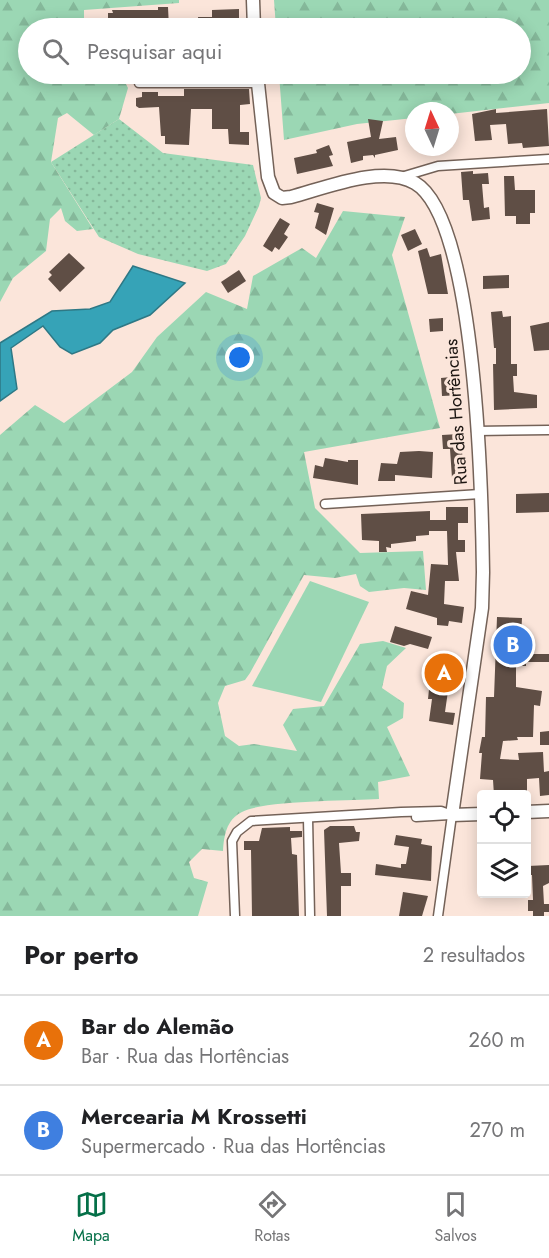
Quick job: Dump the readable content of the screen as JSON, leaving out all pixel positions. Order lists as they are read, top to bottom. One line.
{"streets":{"street":["Rua das Hortências"]},"north":"top","page":{"search":"Pesquisar aqui","pins":["B","A"],"heading":["Por perto","2 resultados"],"list":[{"mark":"A","name":"Bar do Alemão","note":"Bar · Rua das Hortências","value":"260 m"},{"mark":"B","name":"Mercearia M Krossetti","note":"Supermercado · Rua das Hortências","value":"270 m"}],"nav":["Mapa","Rotas","Salvos"]}}
